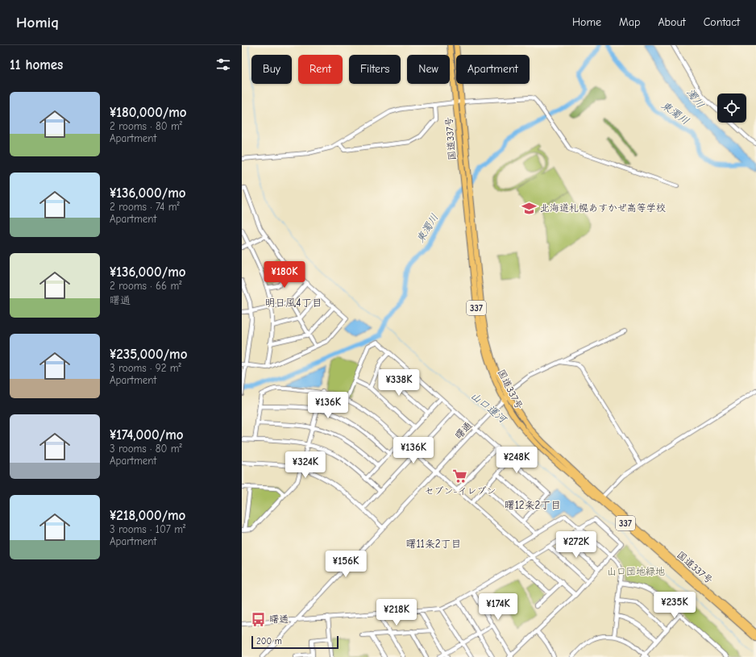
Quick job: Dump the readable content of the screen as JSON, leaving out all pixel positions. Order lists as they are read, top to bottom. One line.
{"streets":{"highway":["国道337号","337"],"street":["曙通"]},"crossings":[["国道337号","曙通"]],"districts":["明日風4丁目","曙12条2丁目","曙11条2丁目"],"water":["濁川","東濁川","山口運河"],"parks":["山口団地緑地"],"places":{"school or university":["北海道札幌あすかぜ高等学校"],"supermarket":["セブン-イレブン"],"bus stop":["曙通"]},"scale_bar":"200 m","page":{"header":"Homiq","nav":["Home","Map","About","Contact"],"heading":"11 homes","chip":["Buy","Rent","Filters","New","Apartment"],"list":[{"name":"¥180,000/mo","note":"2 rooms · 80 m² · Apartment"},{"name":"¥136,000/mo","note":"2 rooms · 74 m² · Apartment"},{"name":"¥136,000/mo","note":"2 rooms · 66 m² · 曙通"},{"name":"¥235,000/mo","note":"3 rooms · 92 m² · Apartment"},{"name":"¥174,000/mo","note":"3 rooms · 80 m² · Apartment"},{"name":"¥218,000/mo","note":"3 rooms · 107 m² · Apartment"}],"price":["¥180K","¥338K","¥136K","¥136K","¥248K","¥324K","¥272K","¥156K","¥235K","¥174K","¥218K"],"scale":"200 m"}}
